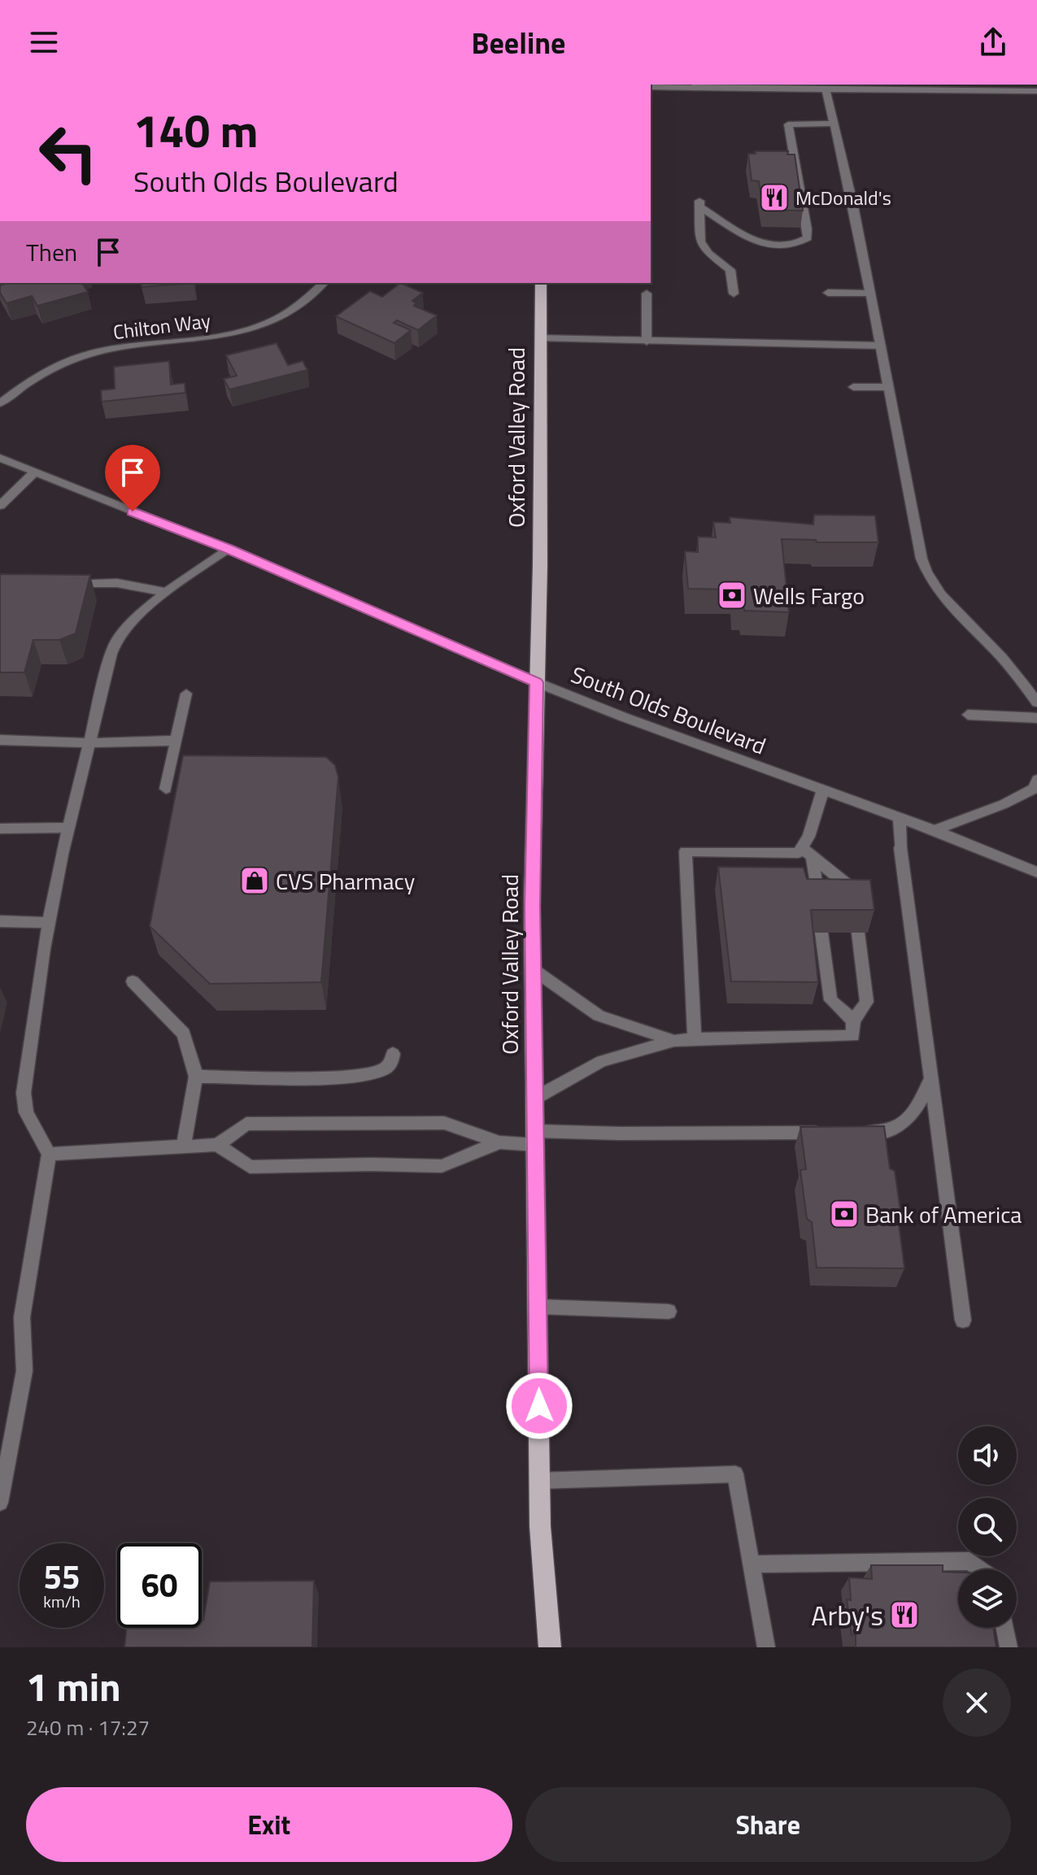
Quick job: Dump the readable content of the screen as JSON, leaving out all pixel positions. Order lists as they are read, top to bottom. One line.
{"streets":{"main road":["Oxford Valley Road"],"street":["Chilton Way","South Olds Boulevard"]},"crossings":[["Oxford Valley Road","South Olds Boulevard"]],"places":{"restaurant":["McDonald's","Arby's"],"bank":["Wells Fargo","Bank of America"],"shop":["CVS Pharmacy"]},"page":{"header":"Beeline","turn":["140 m","South Olds Boulevard"],"then":"Then","speed":"55 km/h","limit":"60","heading":["1 min","240 m · 17:27"],"buttons":["Exit","Share"]}}
